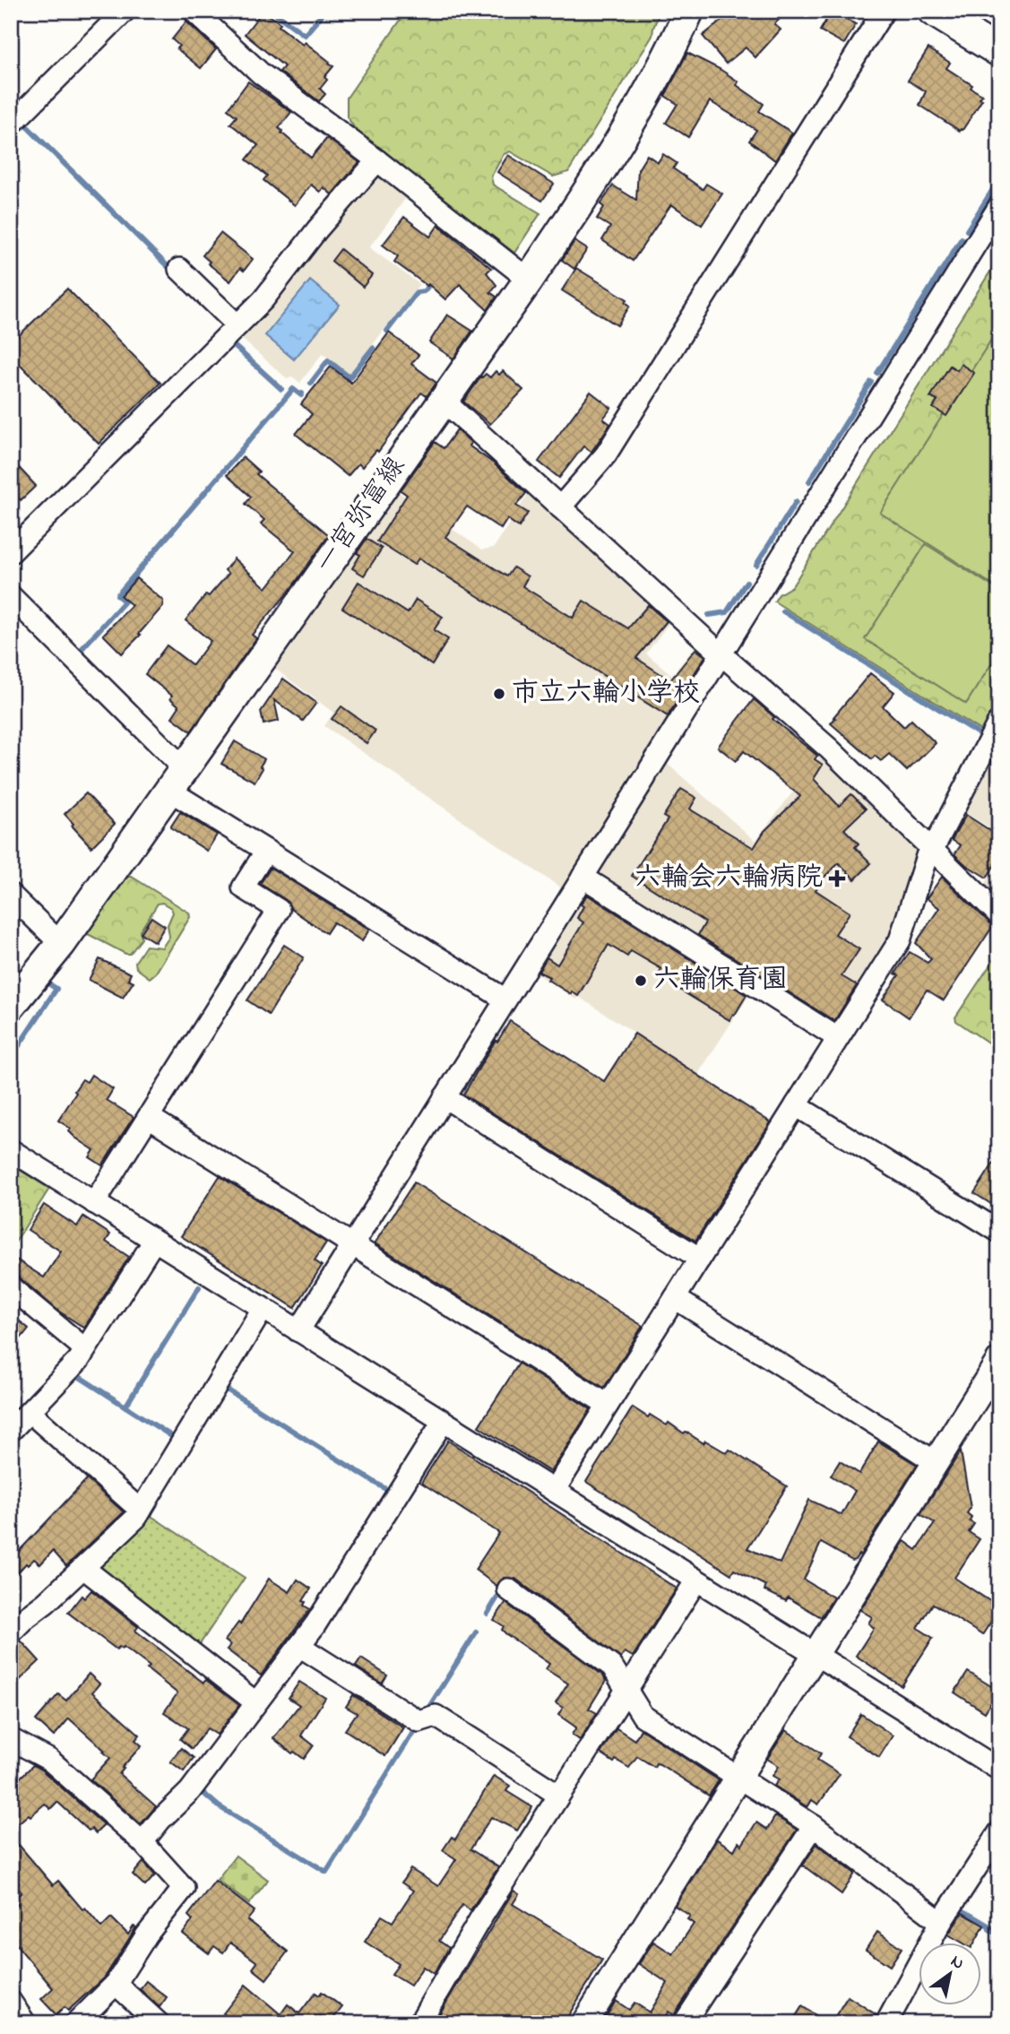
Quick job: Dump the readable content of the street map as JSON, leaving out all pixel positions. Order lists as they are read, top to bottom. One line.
{"streets":{"main road":["一宮弥富線"]},"places":{"other":["市立六輪小学校","六輪保育園"],"health":["六輪会六輪病院"]},"north":"top right"}
